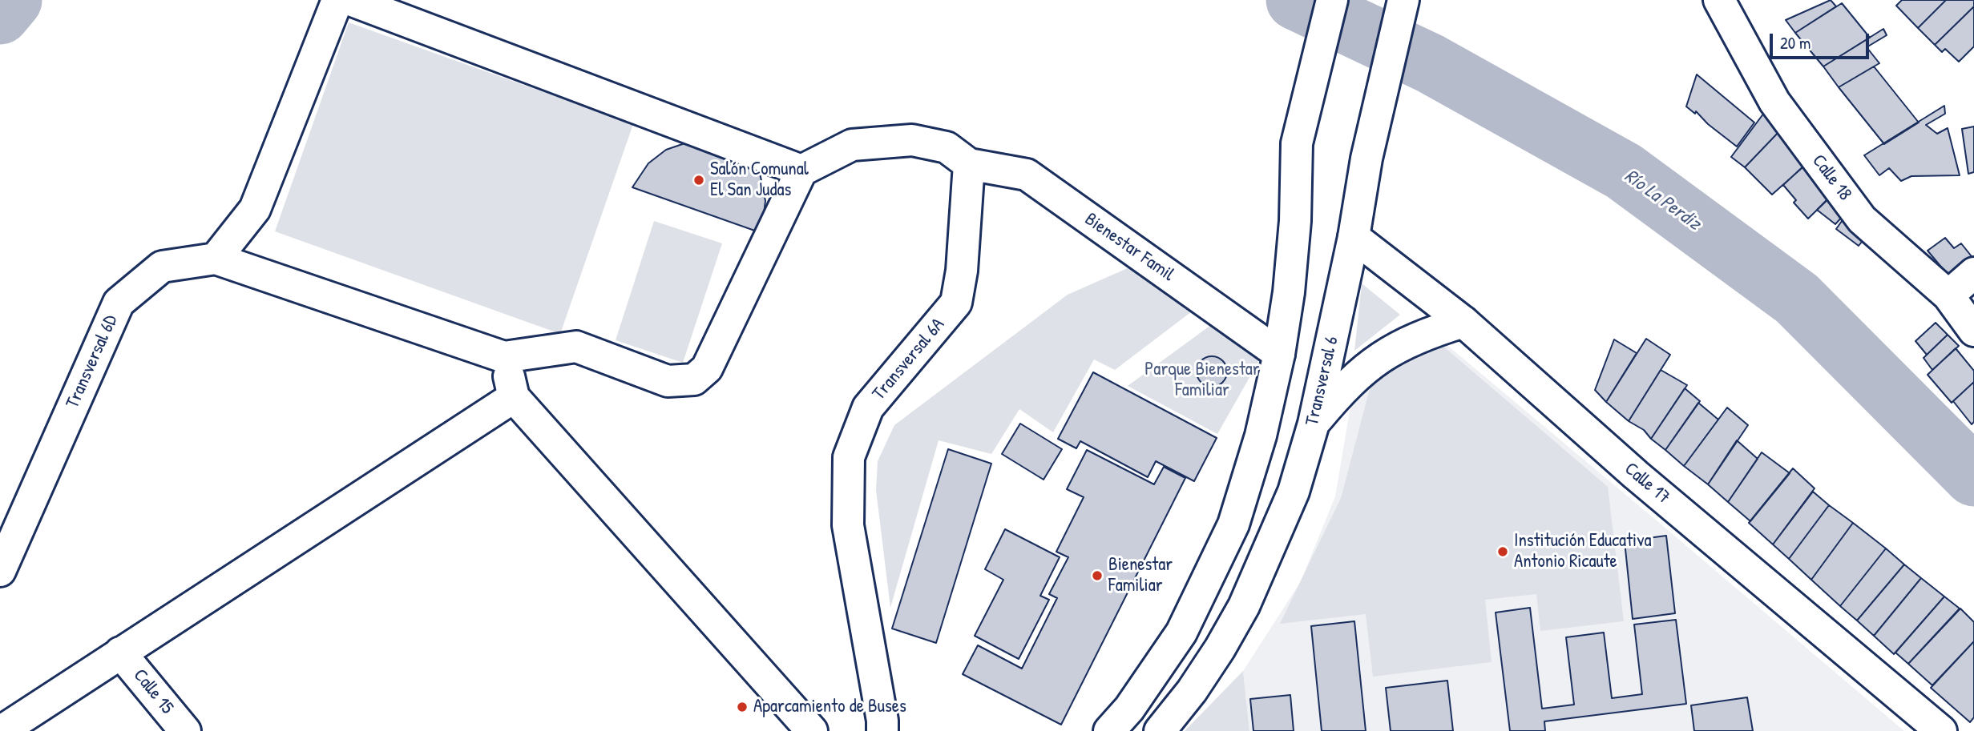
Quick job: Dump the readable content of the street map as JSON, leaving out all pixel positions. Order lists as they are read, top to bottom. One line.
{"streets":{"street":["Calle 18","Bienestar Famil","Transversal 6A","Transversal 6D","Transversal 6","Calle 17","Calle 15"]},"crossings":[["Bienestar Famil","Transversal 6A"],["Transversal 6","Calle 17"]],"water":["Río La Perdiz"],"parks":["Parque Bienestar Familiar"],"places":["Salón Comunal El San Judas","Institución Educativa Antonio Ricaute","Bienestar Familiar","Aparcamiento de Buses"],"scale_bar":"20 m"}
